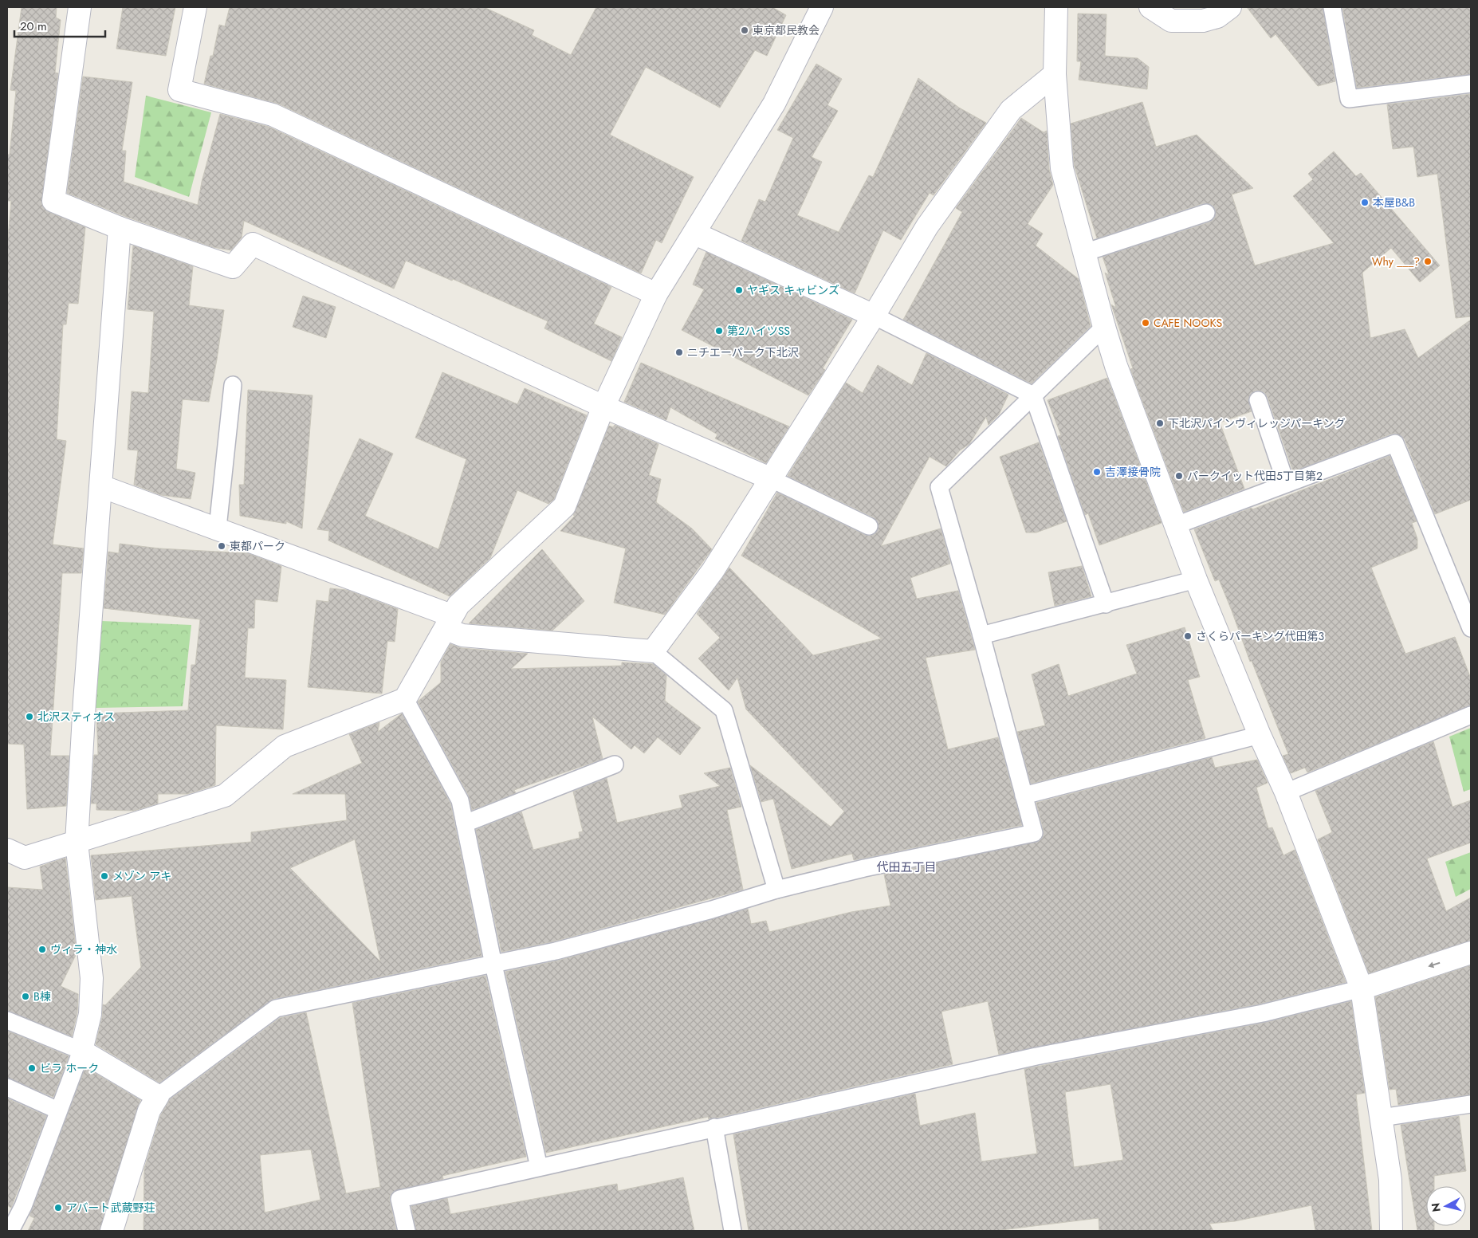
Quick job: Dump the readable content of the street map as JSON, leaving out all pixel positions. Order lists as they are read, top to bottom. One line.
{"districts":["代田五丁目"],"places":["東京都民教会","本屋B&B","Why ___?","ヤギス キャビンズ","CAFE NOOKS","第2ハイツSS","ニチエーパーク下北沢","下北沢パインヴィレッジパーキング","吉澤接骨院","パークイット代田5丁目第2","東都パーク","さくらパーキング代田第3","北沢スティオス","メゾン アキ","ヴィラ・神水","B棟","ビラ ホーク","アバート武蔵野荘"],"scale_bar":"20 m","north":"left"}
